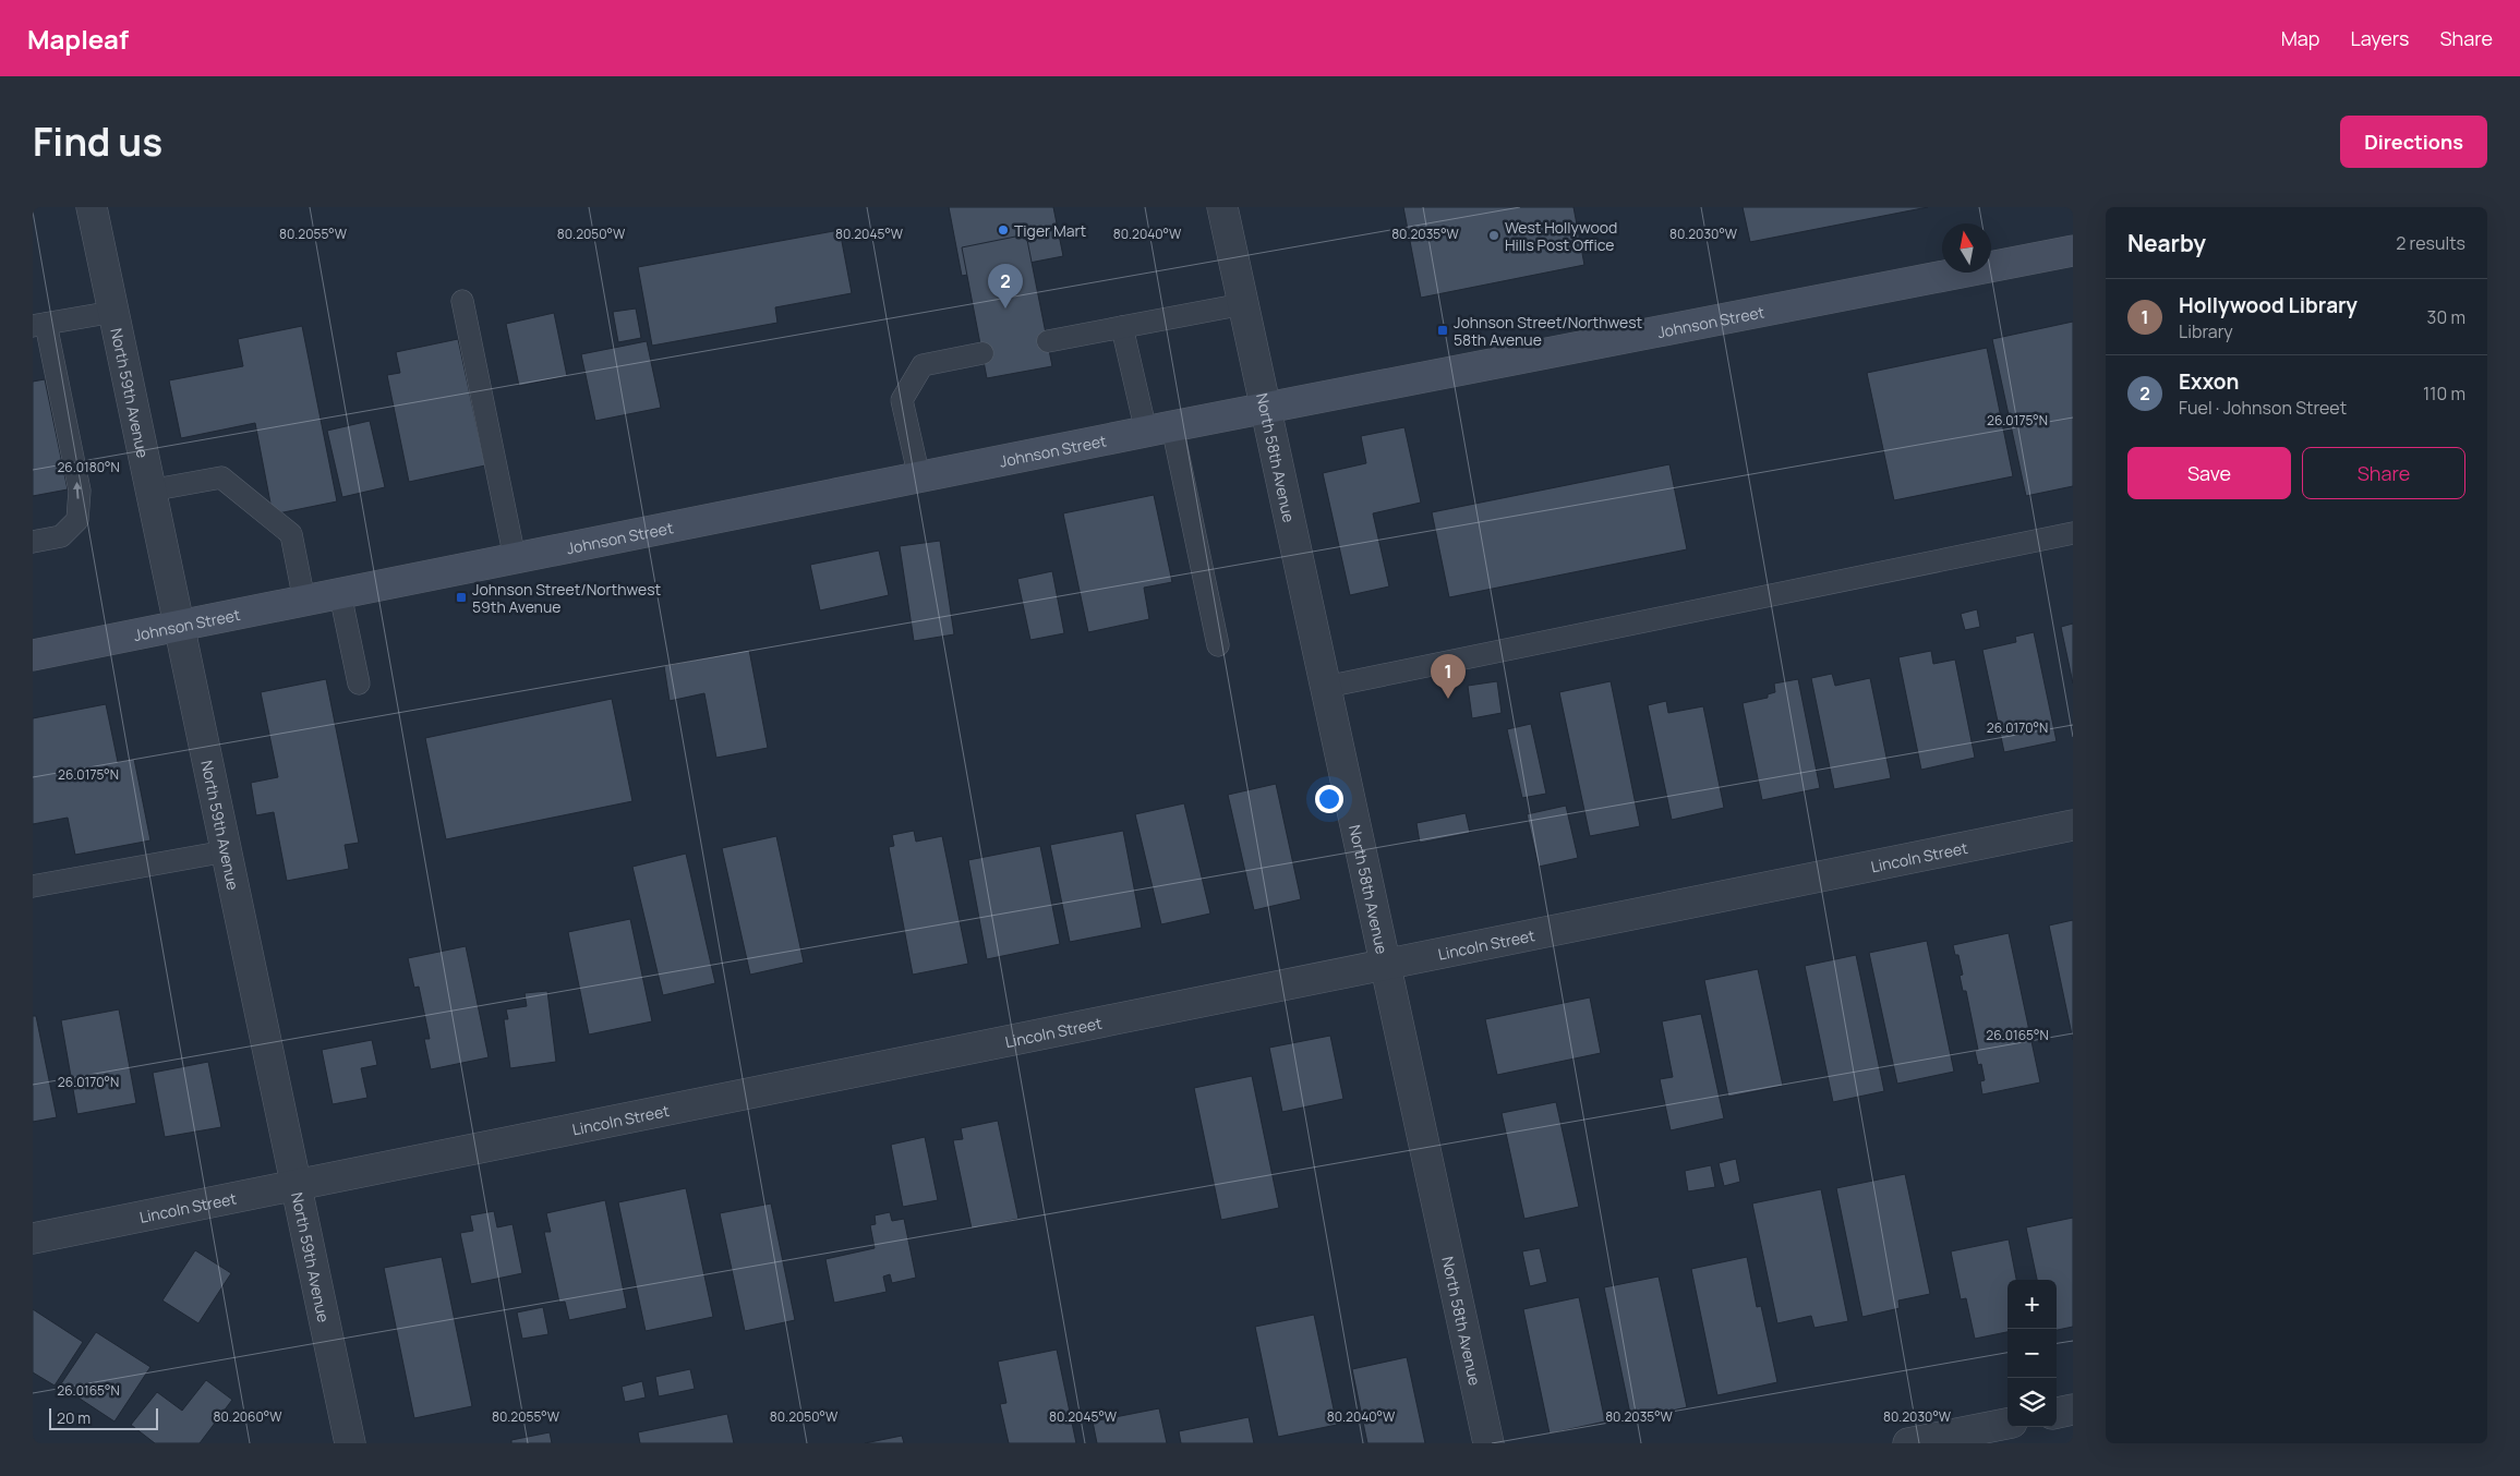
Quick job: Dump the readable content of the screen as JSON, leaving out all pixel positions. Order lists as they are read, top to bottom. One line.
{"streets":{"street":["Johnson Street","North 59th Avenue","North 58th Avenue","Lincoln Street"]},"crossings":[["Johnson Street","North 59th Avenue"],["Johnson Street","North 58th Avenue"],["North 59th Avenue","Lincoln Street"],["North 58th Avenue","Lincoln Street"]],"places":{"other":["Tiger Mart","West Hollywood Hills Post Office"],"transit":["Johnson Street/Northwest 58th Avenue","Johnson Street/Northwest 59th Avenue"]},"scale_bar":"20 m","north":"top","page":{"header":"Mapleaf","nav":["Map","Layers","Share"],"title":"Find us","buttons":["Directions",["Save","Share"]],"heading":["Nearby","2 results"],"pins":["2","1"],"list":[{"mark":"1","name":"Hollywood Library","note":"Library","value":"30 m"},{"mark":"2","name":"Exxon","note":"Fuel · Johnson Street","value":"110 m"}],"map_buttons":["+","−"],"scale":"20 m"},"coordinates":["80.2055°W","80.2050°W","80.2045°W","80.2040°W","80.2035°W","80.2030°W","26.0175°N","26.0180°N","26.0170°N","26.0165°N","80.2060°W"]}
